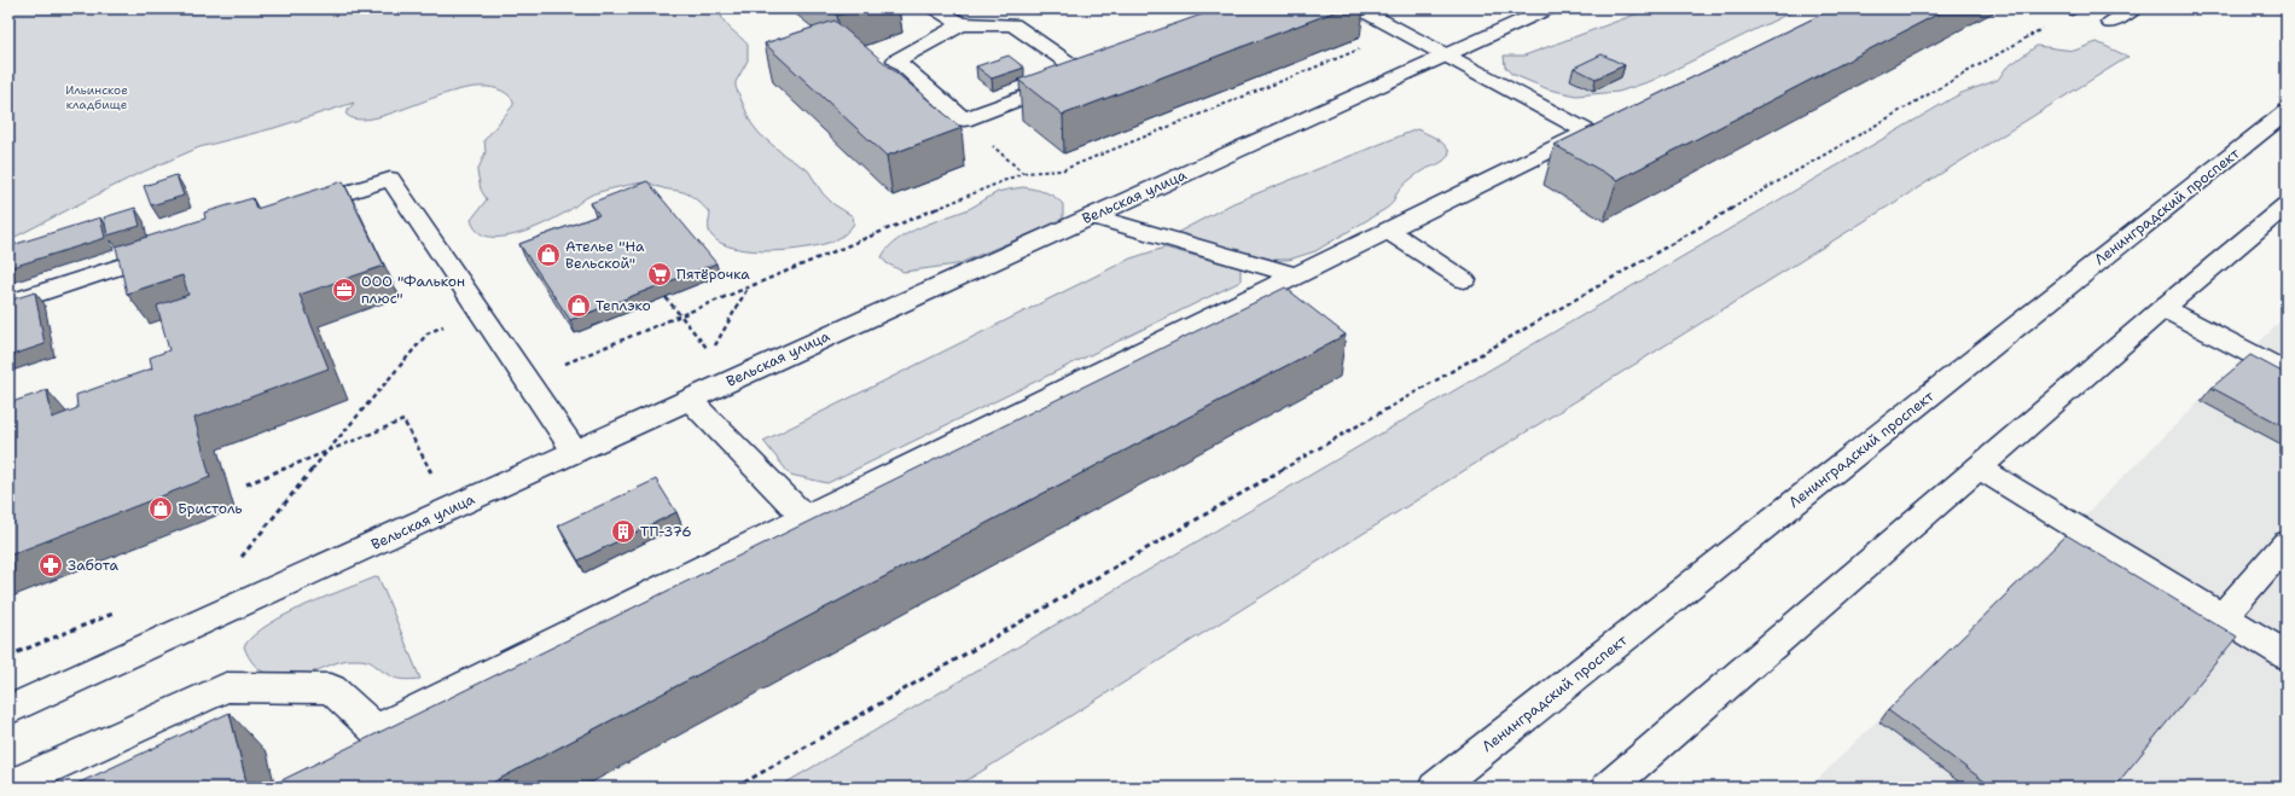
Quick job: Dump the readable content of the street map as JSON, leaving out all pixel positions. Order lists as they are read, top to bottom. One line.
{"streets":{"main road":["Вельская улица","Ленинградский проспект"]},"parks":["Ильинское кладбище"],"places":{"shop":["Ателье \"На Вельской\"","Теплэко","Бристоль"],"supermarket":["Пятёрочка"],"office":["ООО \"Фалькон плюс\""],"building":["ТП-376"],"pharmacy":["Забота"]}}
